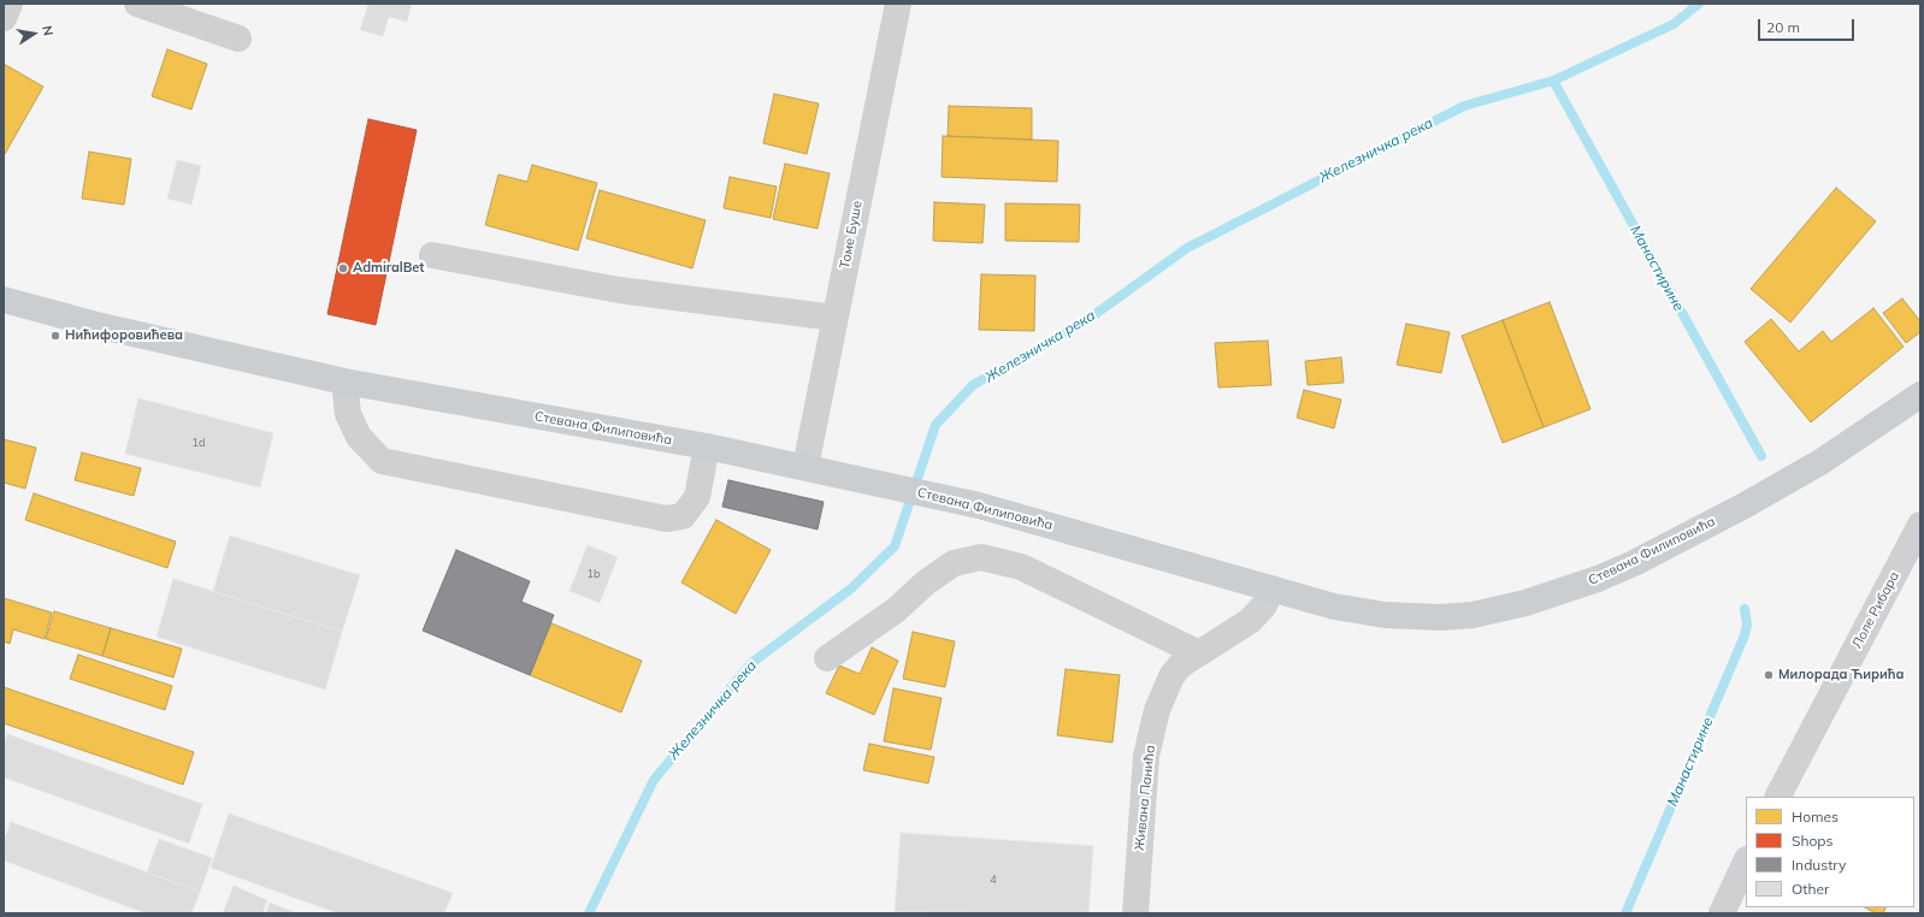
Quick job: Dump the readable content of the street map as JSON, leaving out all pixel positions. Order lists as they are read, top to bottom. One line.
{"streets":{"main road":["Стевана Филиповића"],"street":["Томе Буше","Лоле Рибара","Живана Панића"]},"crossings":[["Томе Буше","Стевана Филиповића"],["Стевана Филиповића","Живана Панића"]],"water":["Железничка река","Манастирине"],"places":["AdmiralBet","Нићифоровићева","Милорада Ћирића"],"house_numbers":["1d","1b","4"],"legend":["Homes","Shops","Industry","Other"],"scale_bar":"20 m","north":"right"}
